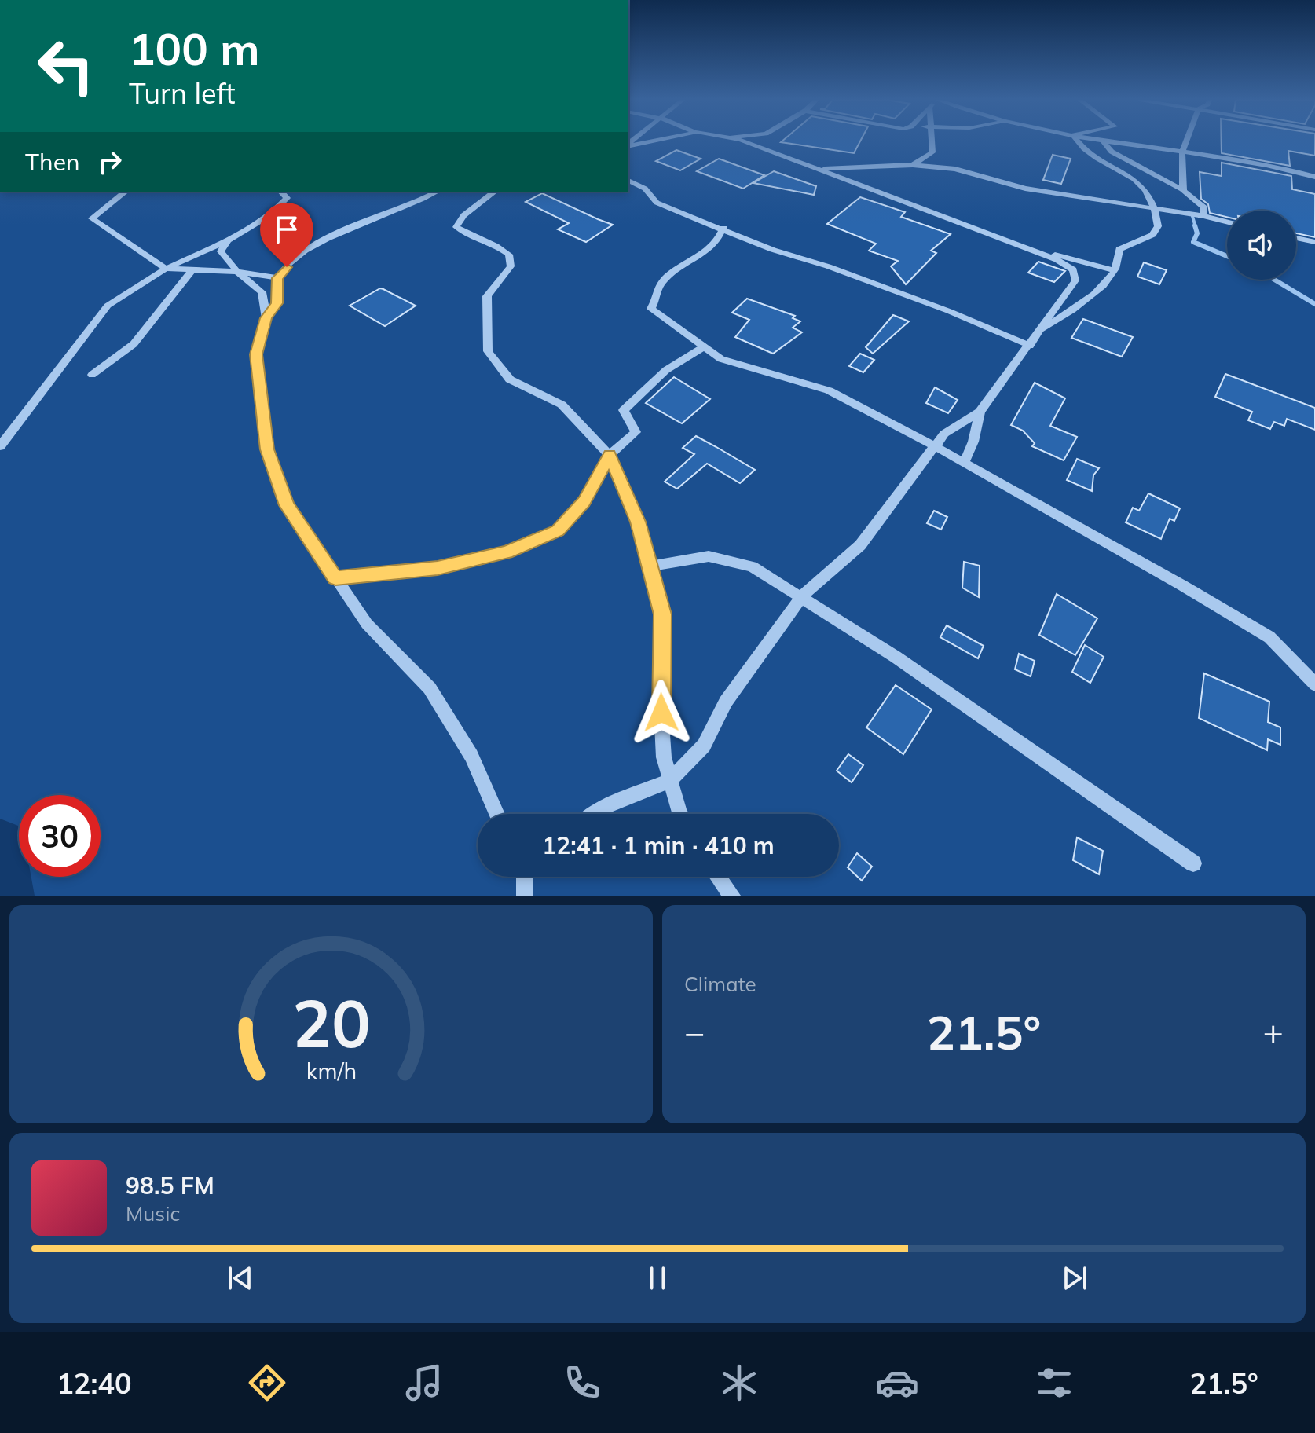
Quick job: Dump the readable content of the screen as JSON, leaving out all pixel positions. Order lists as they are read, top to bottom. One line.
{"page":{"turn":["100 m","Turn left"],"then":"Then","limit":"30","trip":"12:41 · 1 min · 410 m","tile":"Climate","heat":["−","21.5°","+"],"song":["98.5 FM","Music"],"tabs":["12:40","21.5°"],"gauge":["20","km/h"]}}
